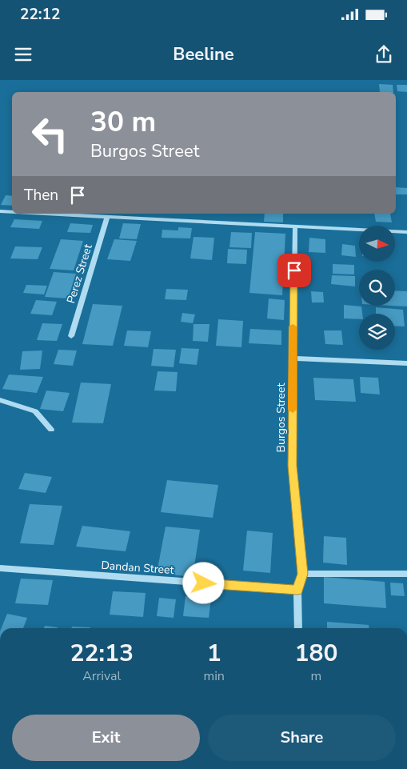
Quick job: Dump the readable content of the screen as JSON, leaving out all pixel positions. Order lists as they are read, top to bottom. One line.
{"streets":{"street":["Perez Street","Burgos Street","Dandan Street"]},"crossings":[["Burgos Street","Dandan Street"]],"north":"right","page":{"status":"22:12","header":"Beeline","turn":["30 m","Burgos Street"],"then":"Then","eta":["22:13","Arrival","1","min","180","m"],"buttons":["Exit","Share"]}}
